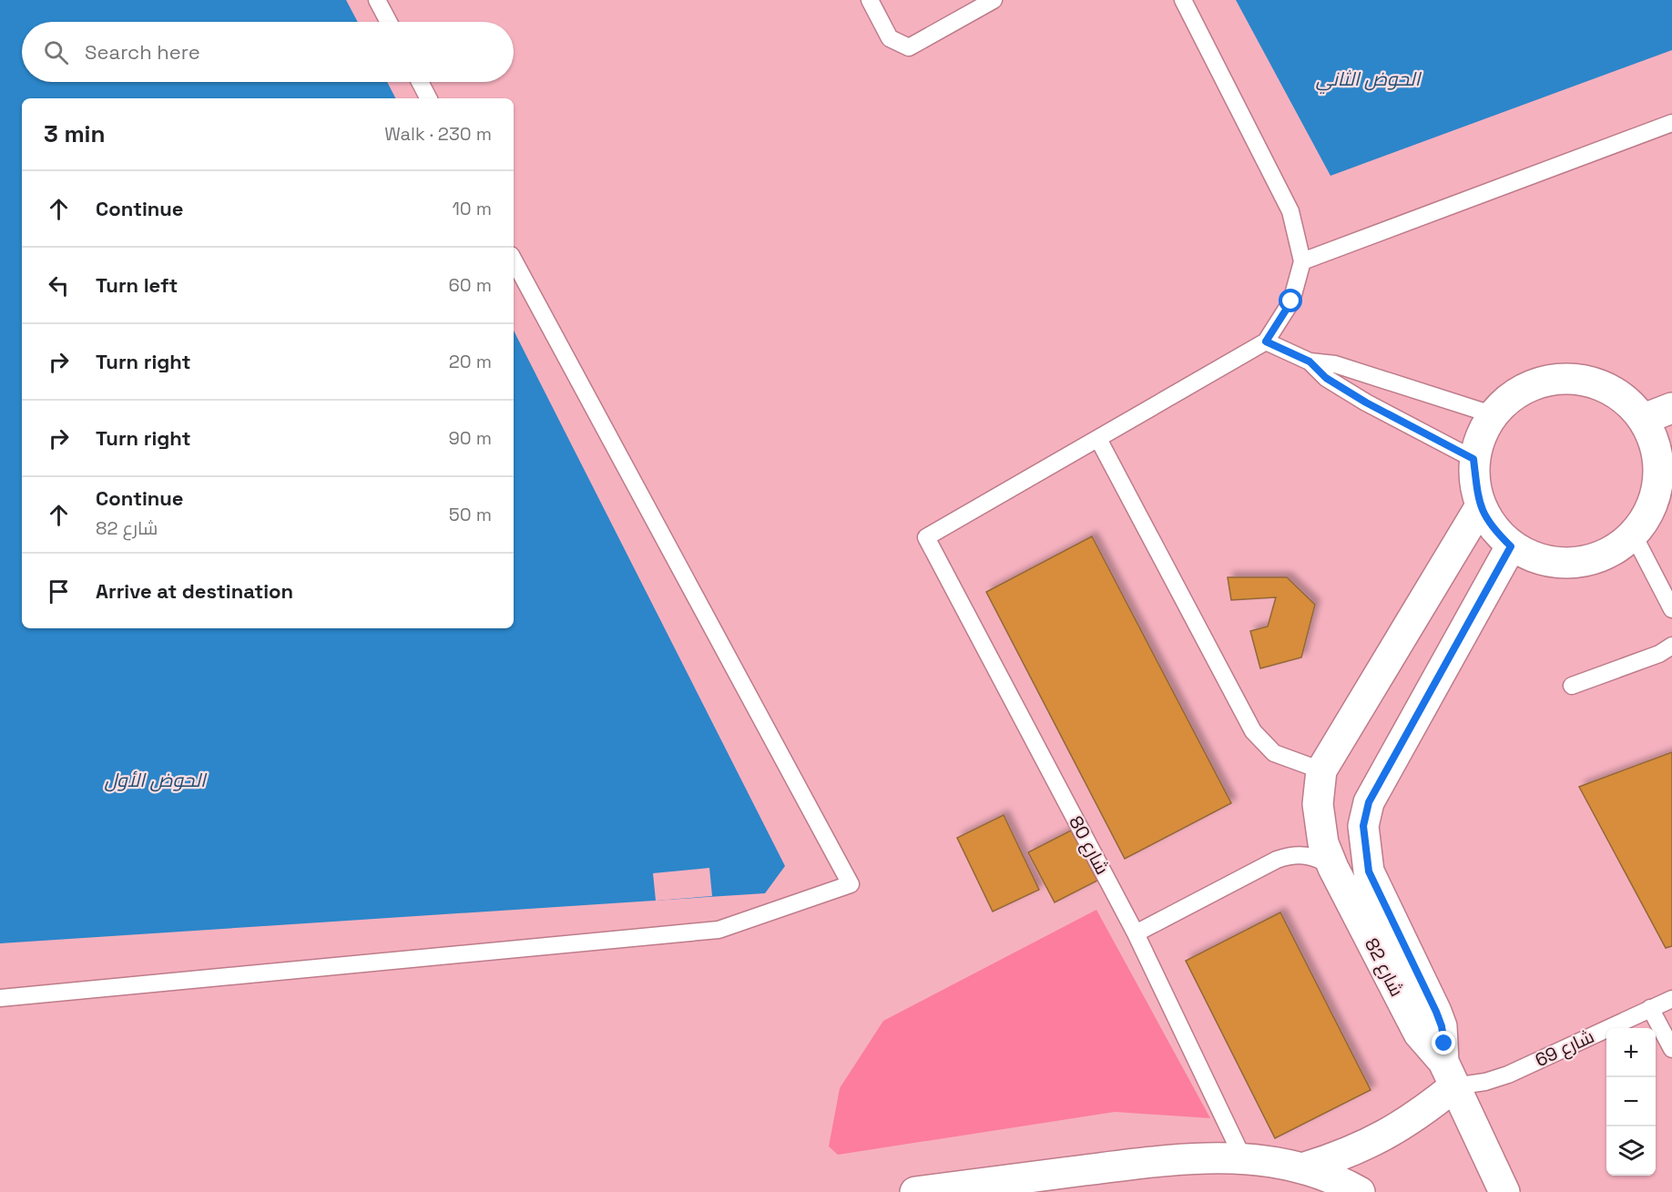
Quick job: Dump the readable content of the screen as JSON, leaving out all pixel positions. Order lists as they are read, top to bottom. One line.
{"streets":{"main road":["شارع 82"],"lane":["شارع 80","شارع 69"]},"crossings":[["شارع 82","شارع 69"]],"water":["الحوض الثاني","الحوض الأول"],"page":{"search":"Search here","heading":["3 min","Walk · 230 m"],"list":[["Continue","10 m"],["Turn left","60 m"],["Turn right","20 m"],["Turn right","90 m"],["Continue","شارع 82","50 m"],"Arrive at destination"],"map_buttons":["+","−"]}}
